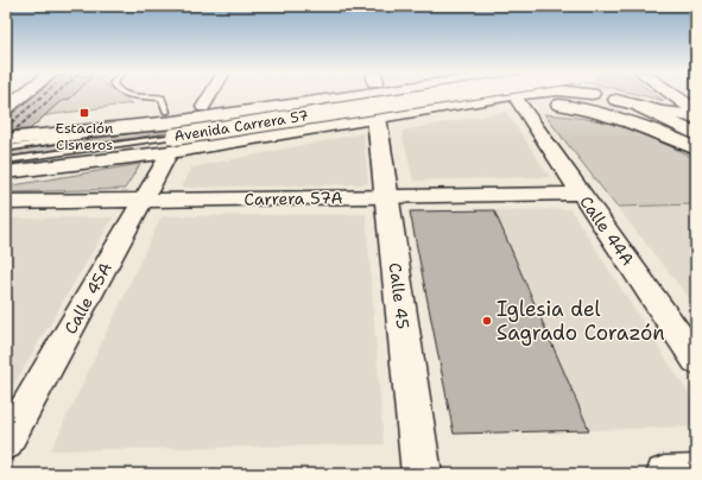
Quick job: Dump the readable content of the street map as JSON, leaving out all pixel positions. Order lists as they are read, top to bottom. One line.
{"streets":{"main road":["Avenida Carrera 57","Calle 45"],"street":["Carrera 57A","Calle 44A","Calle 45A"]},"crossings":[["Avenida Carrera 57","Calle 45"],["Avenida Carrera 57","Calle 45A"],["Carrera 57A","Calle 44A"],["Carrera 57A","Calle 45"],["Carrera 57A","Calle 45A"]],"places":{"transit":["Estación Cisneros"],"other":["Iglesia del Sagrado Corazón"]}}
